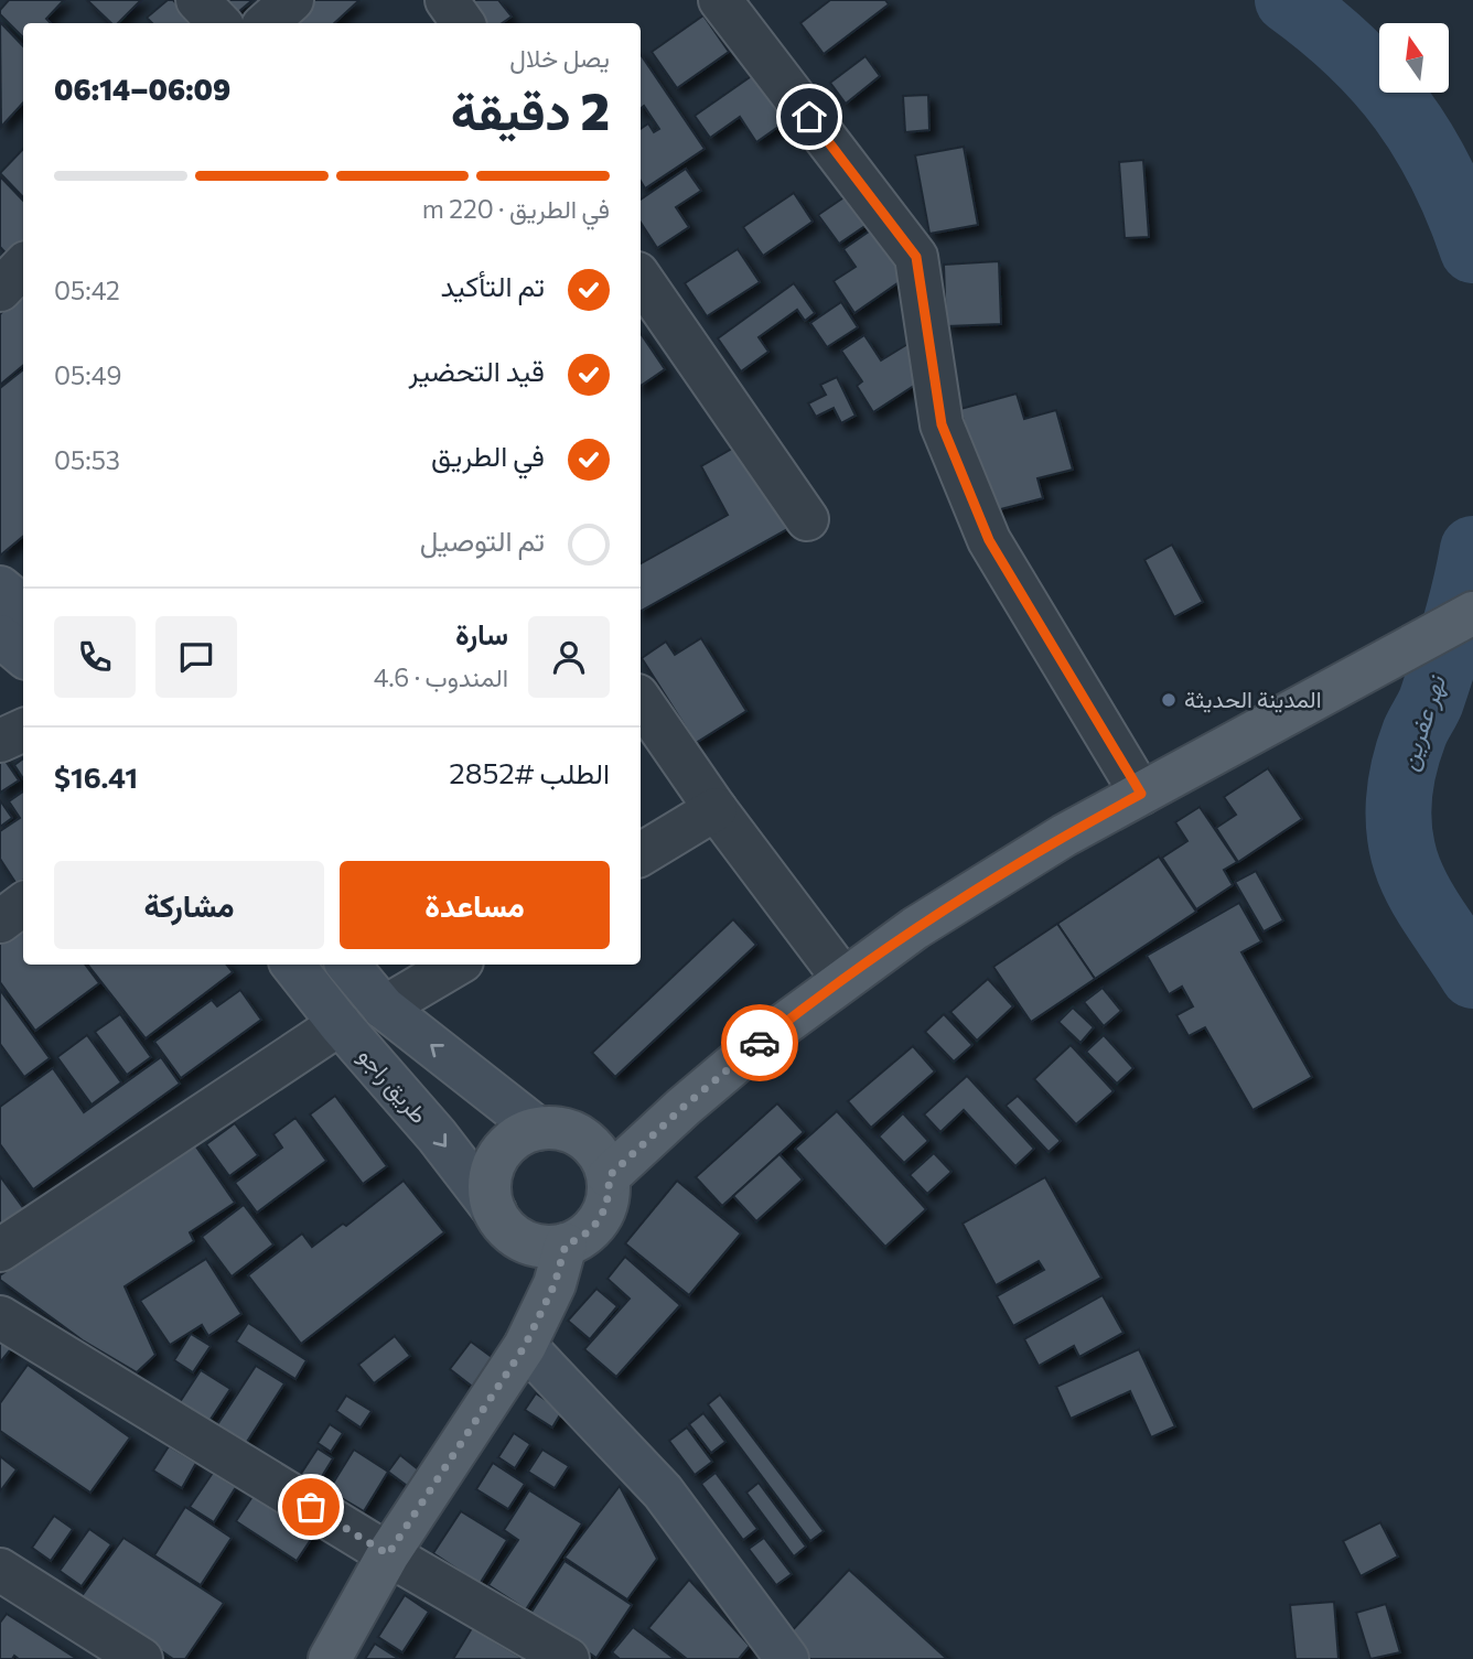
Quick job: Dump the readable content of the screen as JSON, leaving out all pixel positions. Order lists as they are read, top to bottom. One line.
{"streets":{"main road":["طريق راجو"]},"water":["نهر عفرين"],"places":["المدينة الحديثة"],"north":"top","page":{"heading":["2 دقيقة","يصل خلال","06:09–06:14"],"panel":["سارة","المندوب · 4.6","الطلب #2852","$16.41"],"bar":"في الطريق · 220 m","list":[["تم التأكيد","05:42"],["قيد التحضير","05:49"],["في الطريق","05:53"],"تم التوصيل"],"buttons":["مساعدة","مشاركة"]}}
